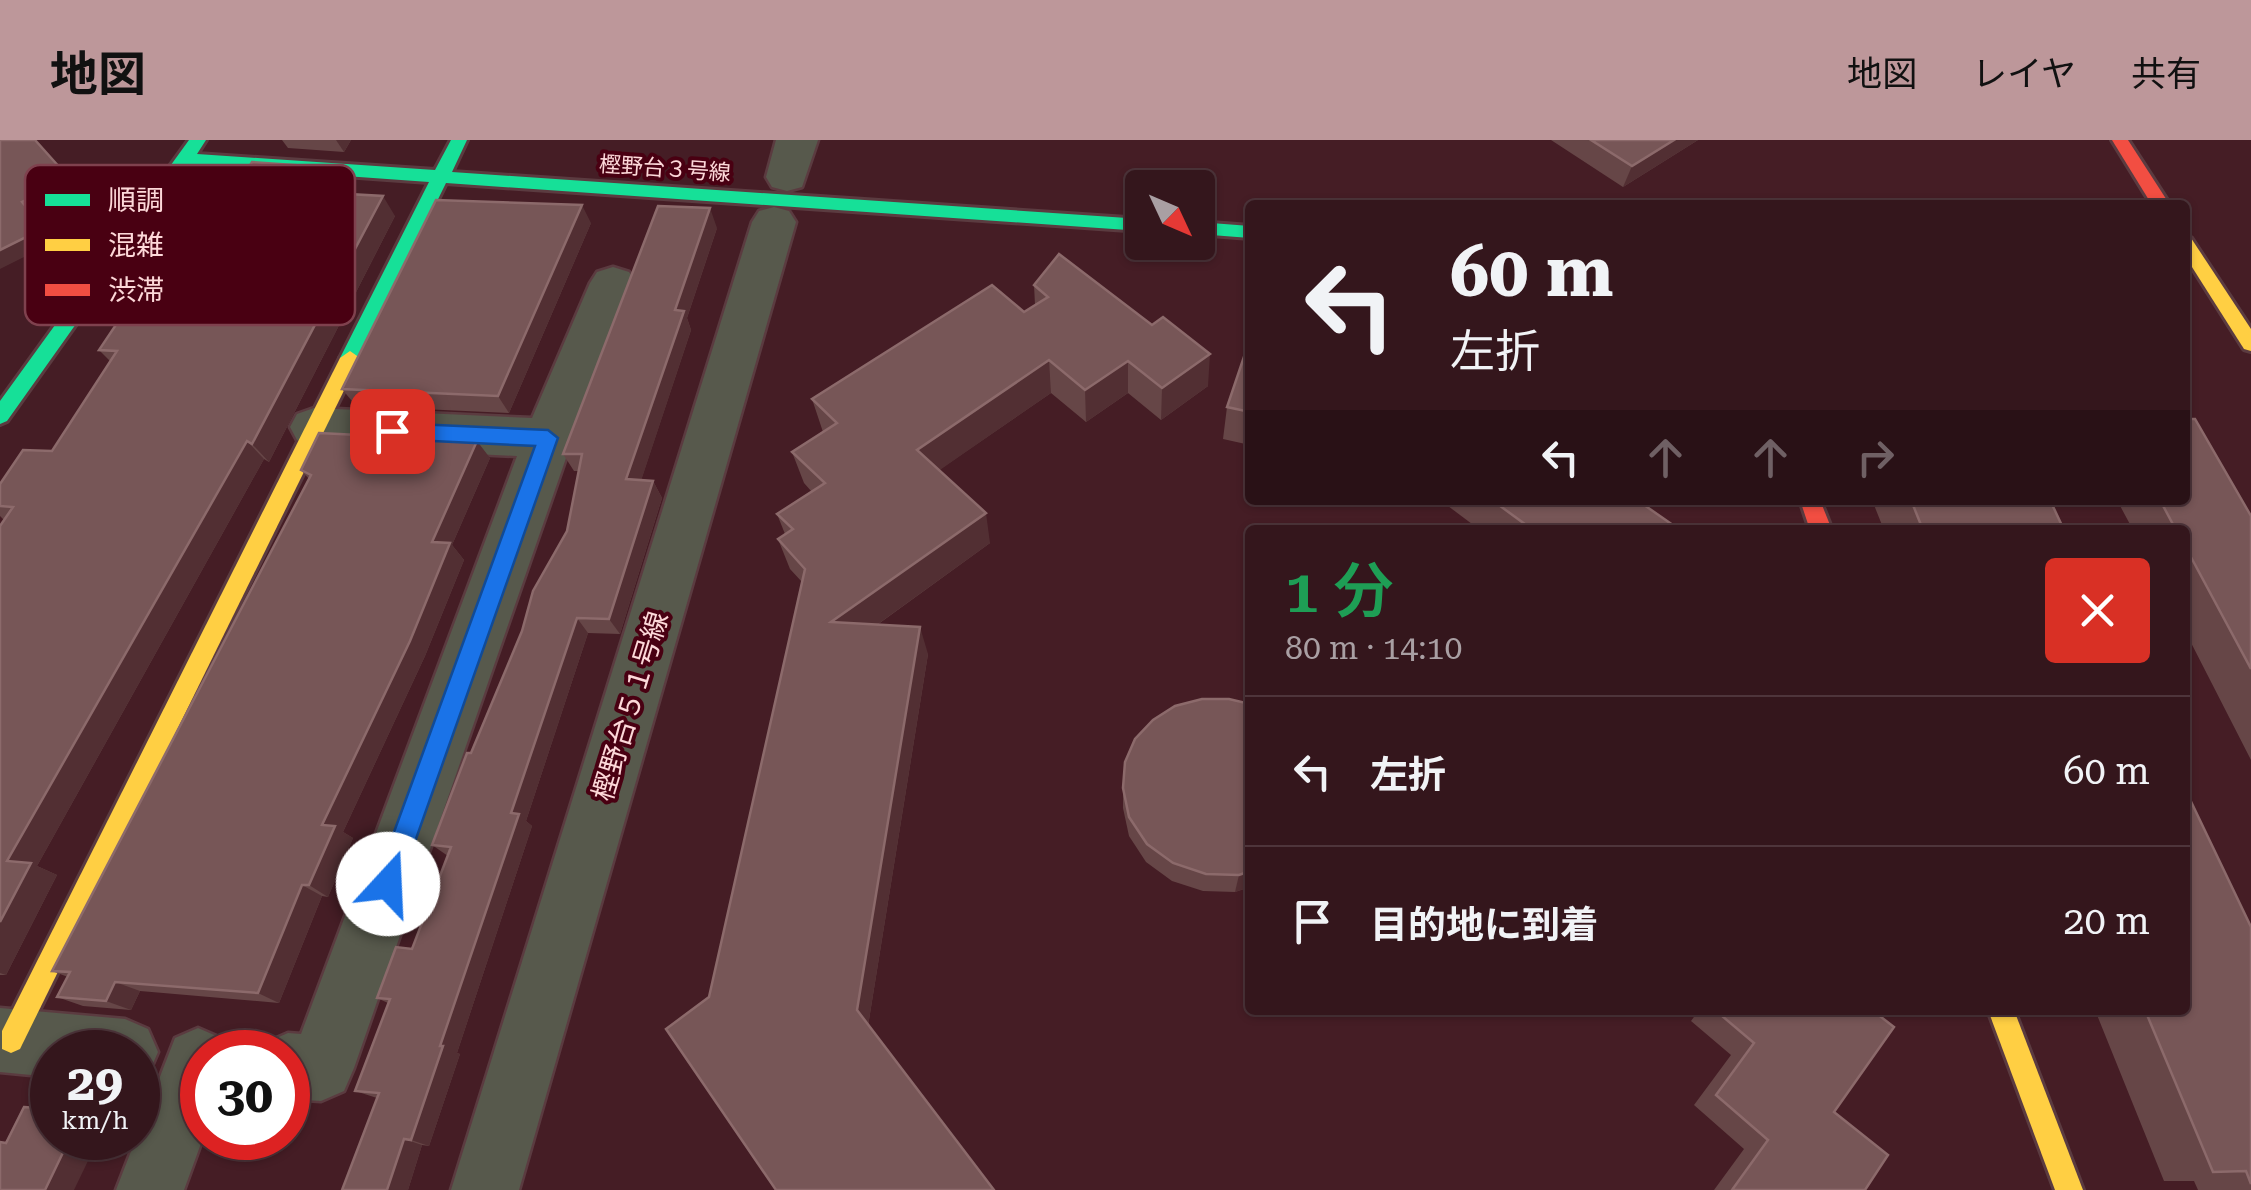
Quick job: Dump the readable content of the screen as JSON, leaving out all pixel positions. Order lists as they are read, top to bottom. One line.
{"streets":{"street":["樫野台３号線","樫野台５１号線"]},"legend":["順調","混雑","渋滞"],"north":"bottom right","page":{"header":"地図","nav":["地図","レイヤ","共有"],"turn":["60 m","左折"],"heading":["1 分","80 m · 14:10"],"list":[{"name":"左折","value":"60 m"},{"name":"目的地に到着","value":"20 m"}],"speed":"29 km/h","limit":"30"}}
